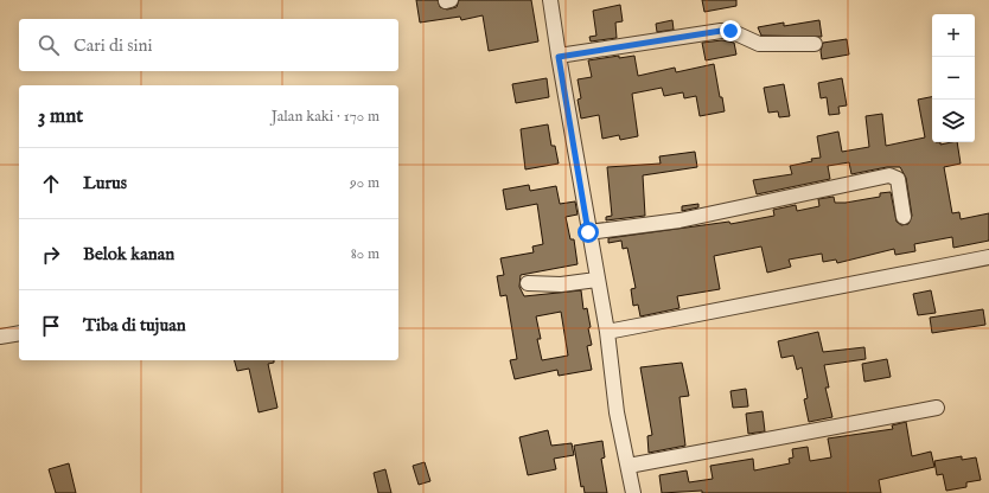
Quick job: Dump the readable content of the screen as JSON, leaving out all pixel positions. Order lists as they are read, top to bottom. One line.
{"page":{"map_buttons":["+","−"],"search":"Cari di sini","heading":["3 mnt","Jalan kaki · 170 m"],"list":[["Lurus","90 m"],["Belok kanan","80 m"],"Tiba di tujuan"]}}
